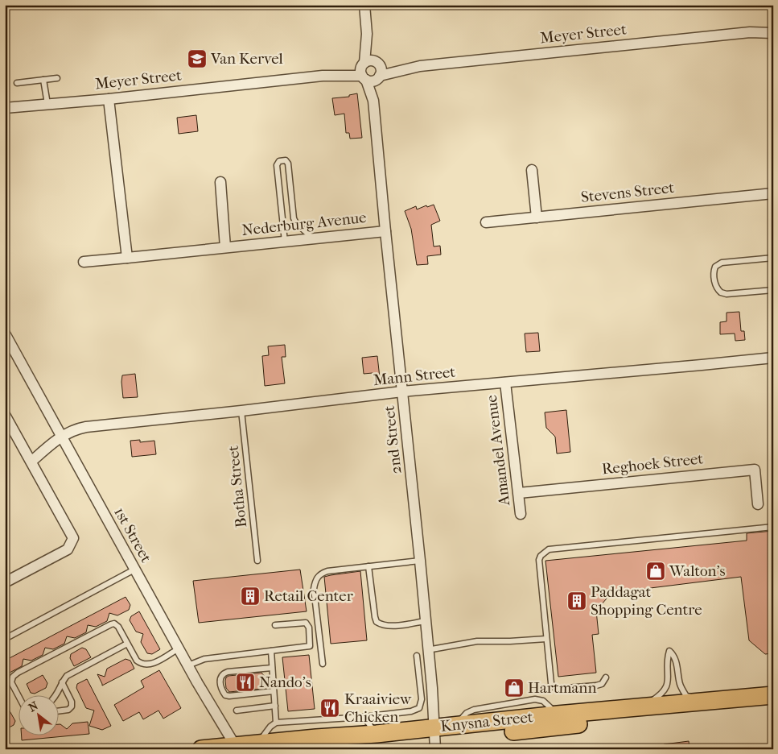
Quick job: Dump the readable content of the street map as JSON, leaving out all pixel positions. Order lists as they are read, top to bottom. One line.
{"streets":{"highway":["Knysna Street"],"street":["Meyer Street","Stevens Street","Nederburg Avenue","Mann Street","2nd Street","Amandel Avenue","Reghoek Street","1st Street"],"lane":["Botha Street"]},"crossings":[["Meyer Street","2nd Street"],["Nederburg Avenue","2nd Street"],["Mann Street","2nd Street"],["Mann Street","Amandel Avenue"],["Mann Street","Botha Street"],["Mann Street","1st Street"],["2nd Street","Knysna Street"],["Amandel Avenue","Reghoek Street"],["1st Street","Knysna Street"]],"places":{"school or university":["Van Kervel"],"shop":["Walton's","Hartmann"],"building":["Retail Center","Paddagat Shopping Centre"],"restaurant":["Nando's","Kraaiview Chicken"]},"north":"top left"}
